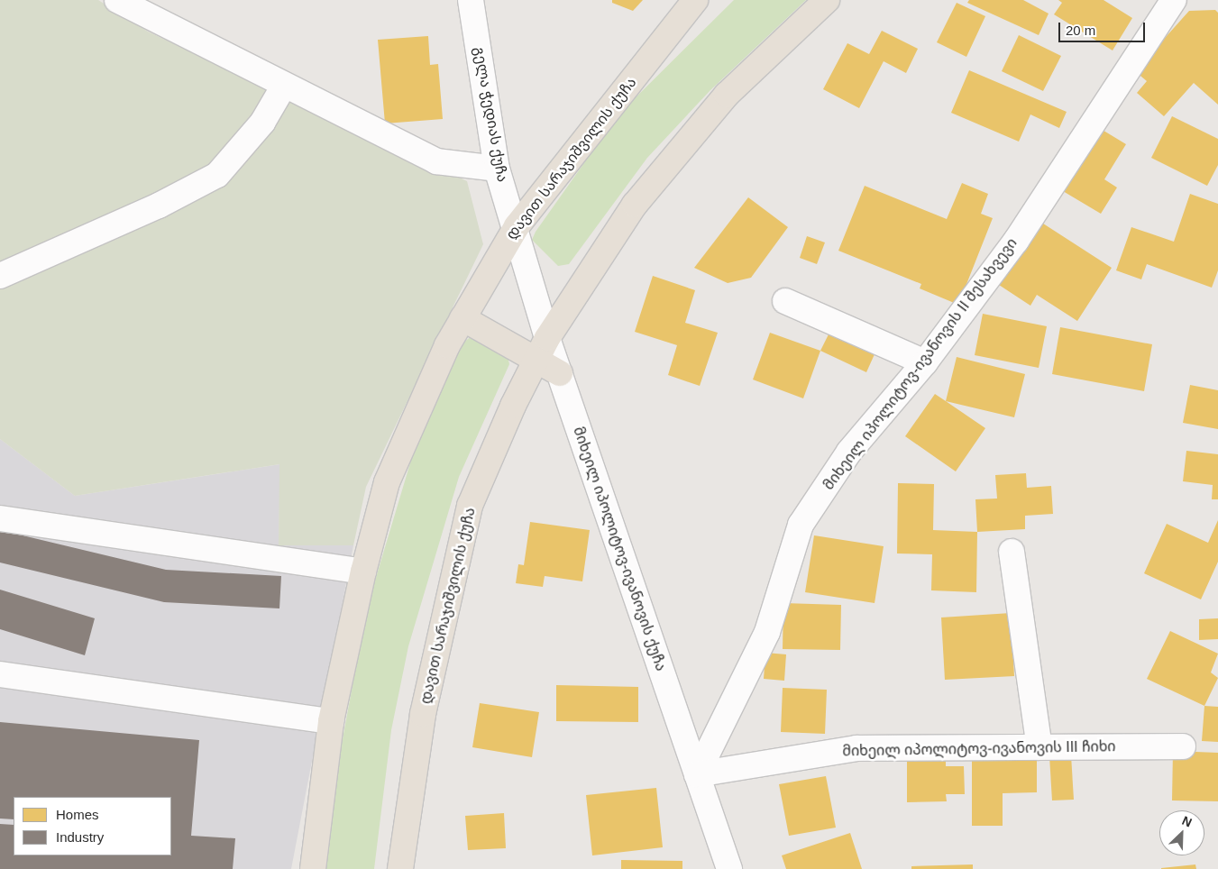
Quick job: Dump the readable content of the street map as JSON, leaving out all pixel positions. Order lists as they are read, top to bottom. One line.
{"streets":{"main road":["დავით სარაჯიშვილის ქუჩა"],"street":["გელა ჭედიას ქუჩა","მიხეილ იპოლიტოვ-ივანოვის II შესახვევი","მიხეილ იპოლიტოვ-ივანოვის ქუჩა","მიხეილ იპოლიტოვ-ივანოვის III ჩიხი"]},"crossings":[["გელა ჭედიას ქუჩა","დავით სარაჯიშვილის ქუჩა"],["გელა ჭედიას ქუჩა","მიხეილ იპოლიტოვ-ივანოვის ქუჩა"],["დავით სარაჯიშვილის ქუჩა","მიხეილ იპოლიტოვ-ივანოვის ქუჩა"],["მიხეილ იპოლიტოვ-ივანოვის II შესახვევი","მიხეილ იპოლიტოვ-ივანოვის ქუჩა"],["მიხეილ იპოლიტოვ-ივანოვის II შესახვევი","მიხეილ იპოლიტოვ-ივანოვის III ჩიხი"],["მიხეილ იპოლიტოვ-ივანოვის ქუჩა","მიხეილ იპოლიტოვ-ივანოვის III ჩიხი"]],"legend":["Homes","Industry"],"scale_bar":"20 m","north":"top right"}
